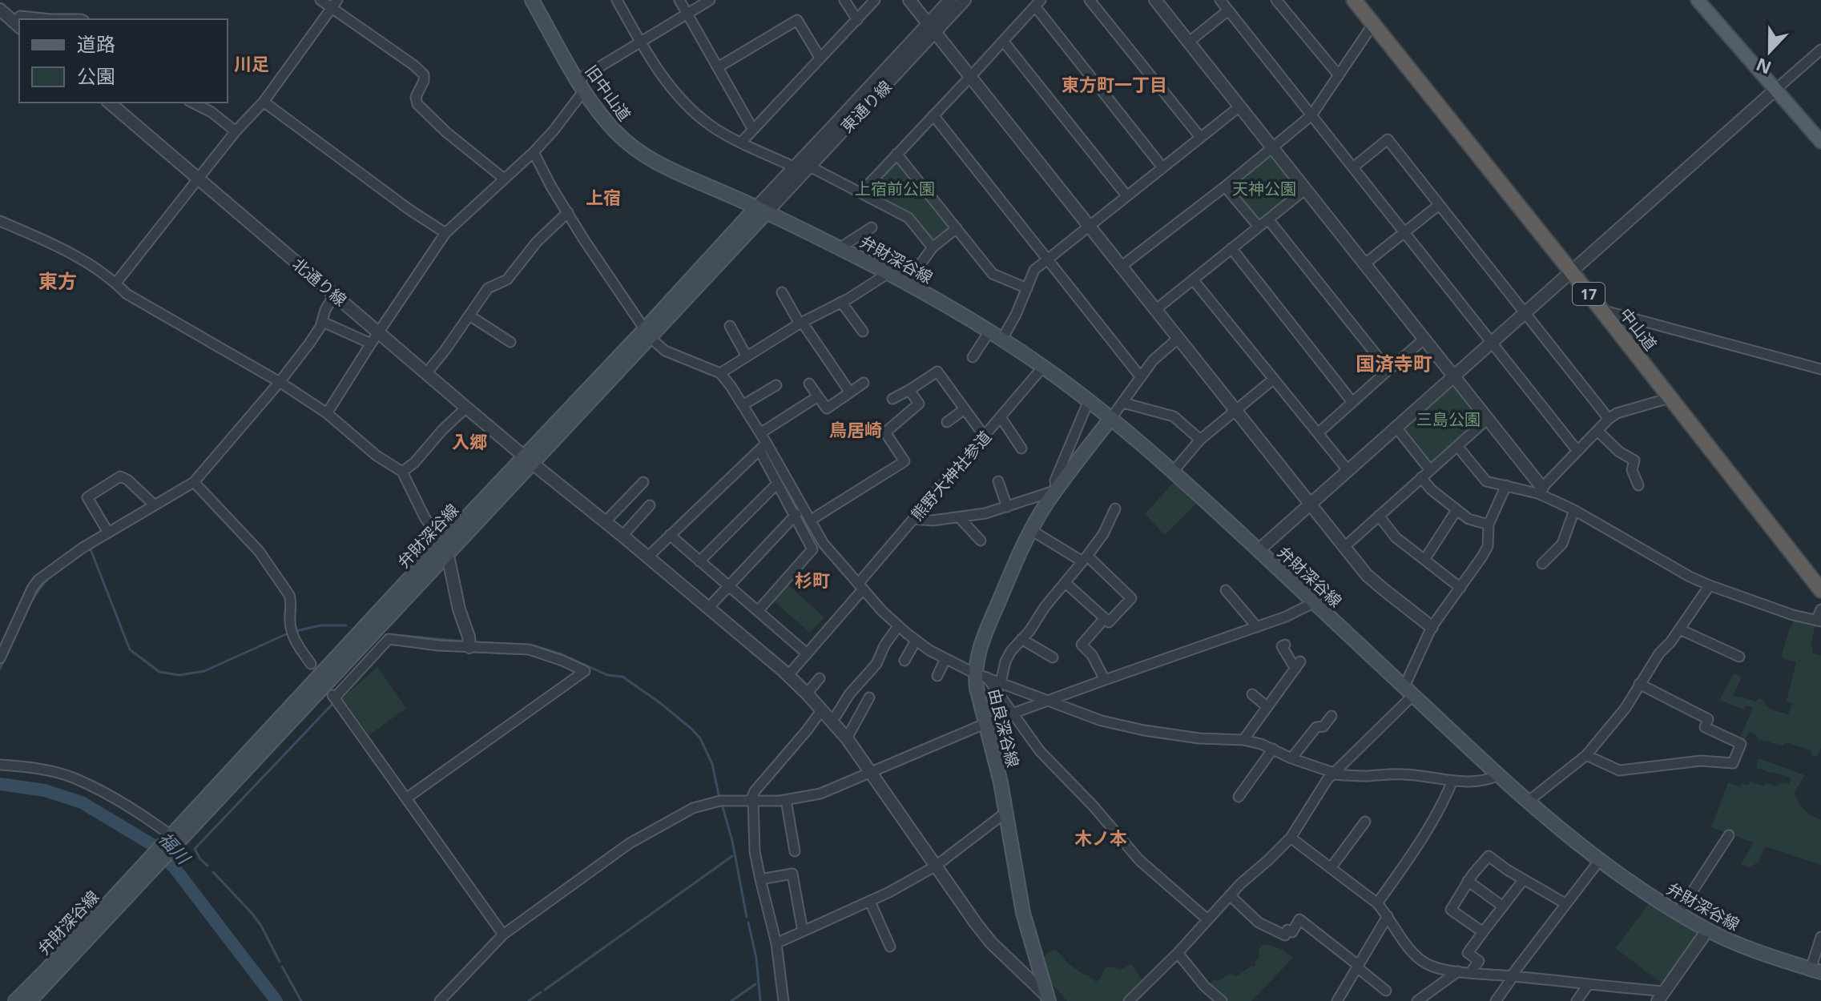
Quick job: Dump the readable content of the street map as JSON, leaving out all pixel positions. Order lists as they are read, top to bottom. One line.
{"streets":{"highway":["17","中山道"],"main road":["旧中山道","弁財深谷線","由良深谷線"],"street":["東通り線","北通り線","熊野大神社参道"]},"crossings":[["旧中山道","東通り線"],["旧中山道","弁財深谷線"],["東通り線","弁財深谷線"],["弁財深谷線","北通り線"],["弁財深谷線","熊野大神社参道"],["弁財深谷線","由良深谷線"],["北通り線","熊野大神社参道"],["北通り線","由良深谷線"]],"districts":["川足","東方町一丁目","上宿","東方","国済寺町","鳥居崎","入郷","杉町","木ノ本"],"water":["福川"],"parks":["上宿前公園","天神公園","三島公園"],"legend":["道路","公園"],"north":"bottom"}
